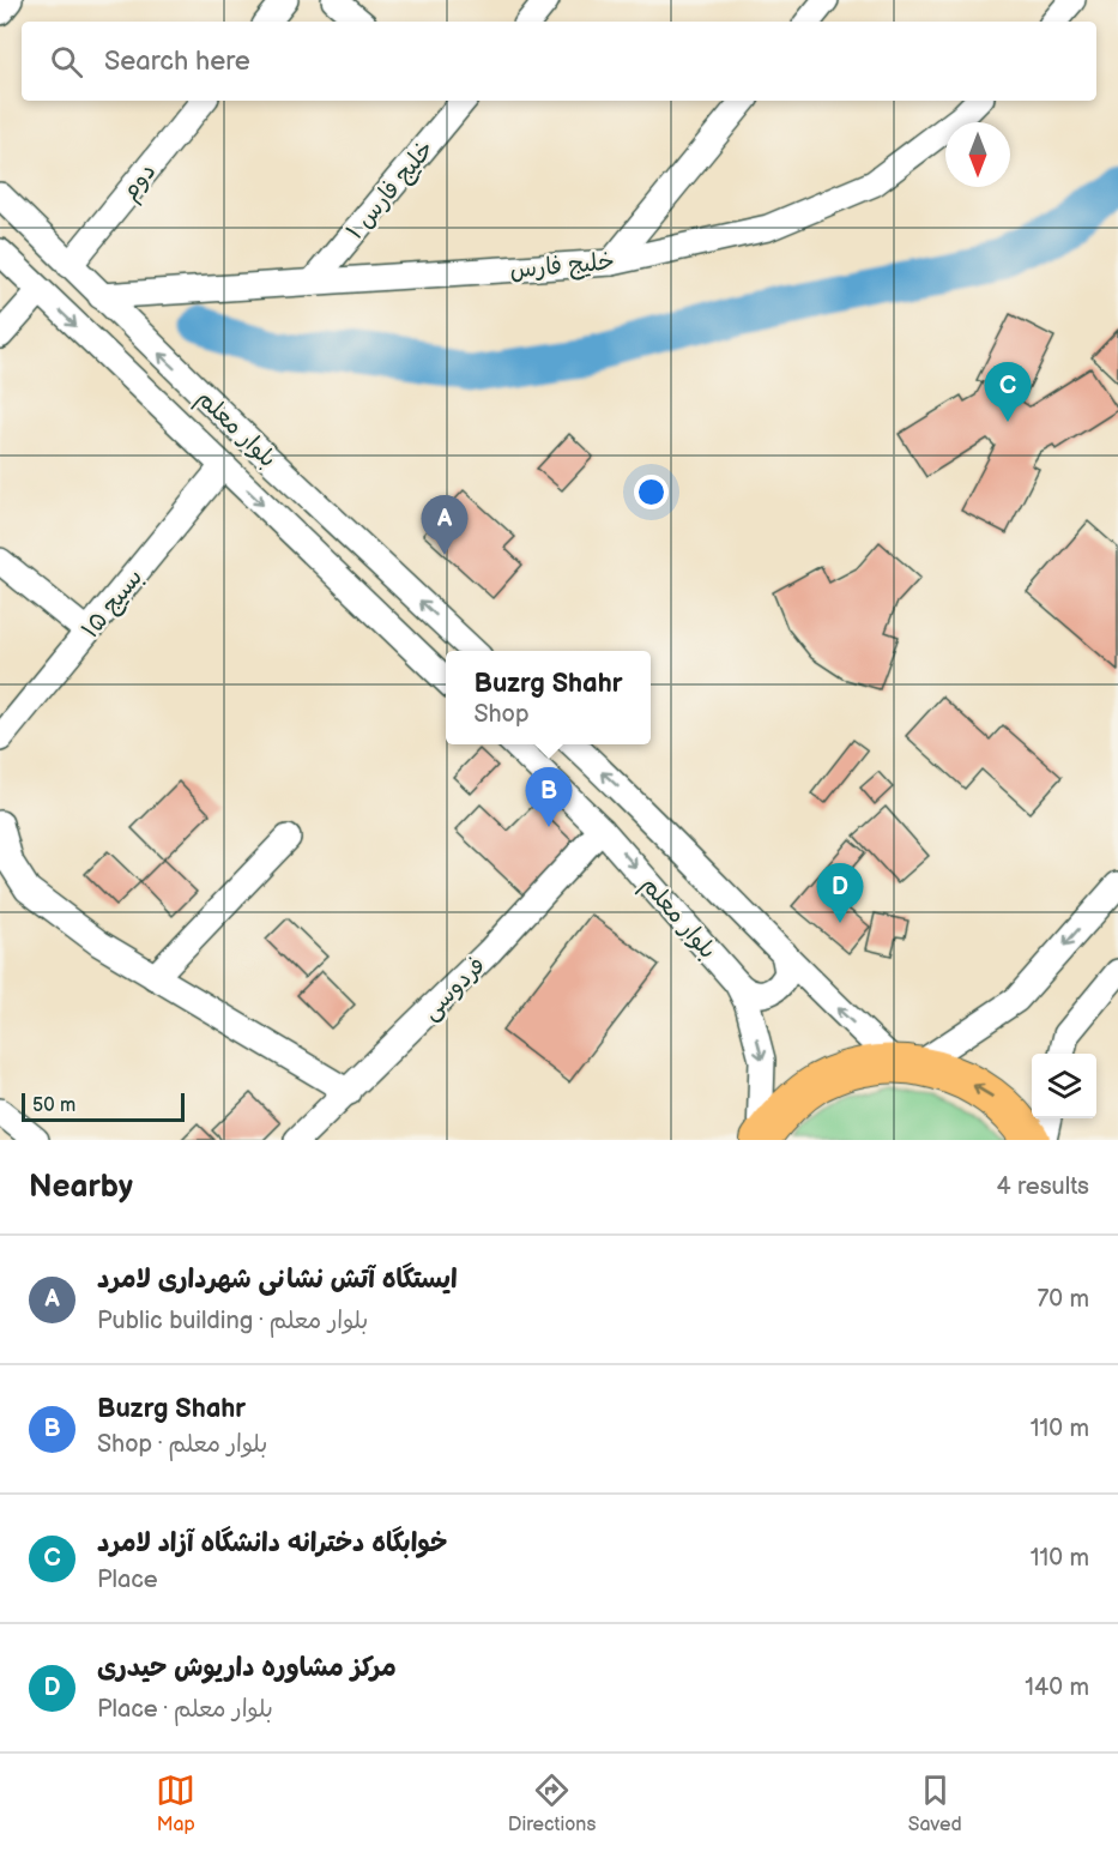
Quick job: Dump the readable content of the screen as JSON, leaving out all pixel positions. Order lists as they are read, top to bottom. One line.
{"streets":{"street":["دوم","خلیج فارس ۱","خلیج فارس","بلوار معلم","بسیج ۱۵","فردوسی"]},"crossings":[["دوم","بلوار معلم"],["خلیج فارس ۱","خلیج فارس"],["خلیج فارس","بلوار معلم"],["بلوار معلم","بسیج ۱۵"],["بلوار معلم","فردوسی"]],"scale_bar":"50 m","north":"bottom","page":{"search":"Search here","pins":["C","A","B","D"],"popup":["Buzrg Shahr","Shop"],"scale":"50 m","heading":["Nearby","4 results"],"list":[{"mark":"A","name":"ایستگاه آتش نشانی شهرداری لامرد","note":"Public building · بلوار معلم","value":"70 m"},{"mark":"B","name":"Buzrg Shahr","note":"Shop · بلوار معلم","value":"110 m"},{"mark":"C","name":"خوابگاه دخترانه دانشگاه آزاد لامرد","note":"Place","value":"110 m"},{"mark":"D","name":"مرکز مشاوره داریوش حیدری","note":"Place · بلوار معلم","value":"140 m"}],"nav":["Map","Directions","Saved"]}}
